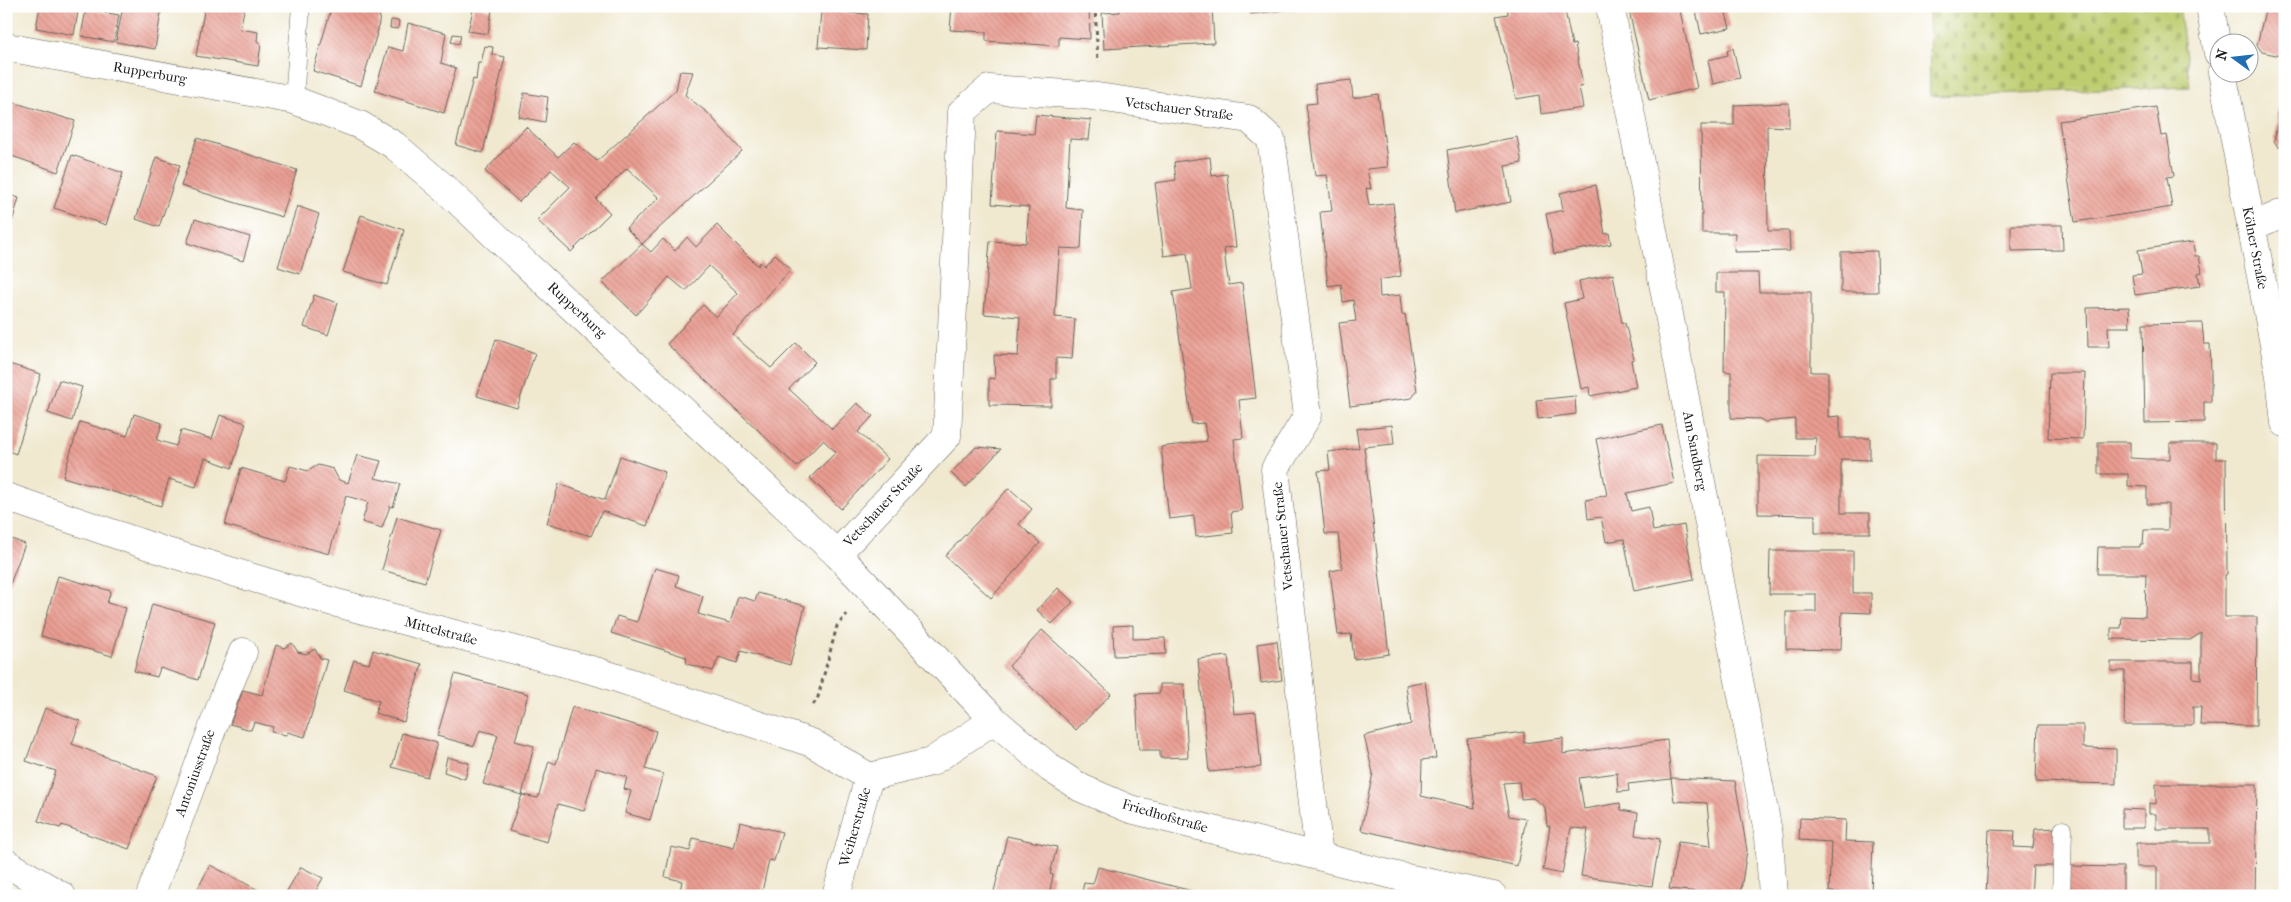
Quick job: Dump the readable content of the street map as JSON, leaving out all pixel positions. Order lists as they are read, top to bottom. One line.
{"streets":{"street":["Rupperburg","Vetschauer Straße","Kölner Straße","Am Sandberg","Mittelstraße","Antoniusstraße","Friedhofstraße","Weiherstraße"]},"crossings":[["Rupperburg","Vetschauer Straße"],["Rupperburg","Friedhofstraße"],["Vetschauer Straße","Friedhofstraße"],["Mittelstraße","Weiherstraße"],["Friedhofstraße","Weiherstraße"]],"north":"left"}
